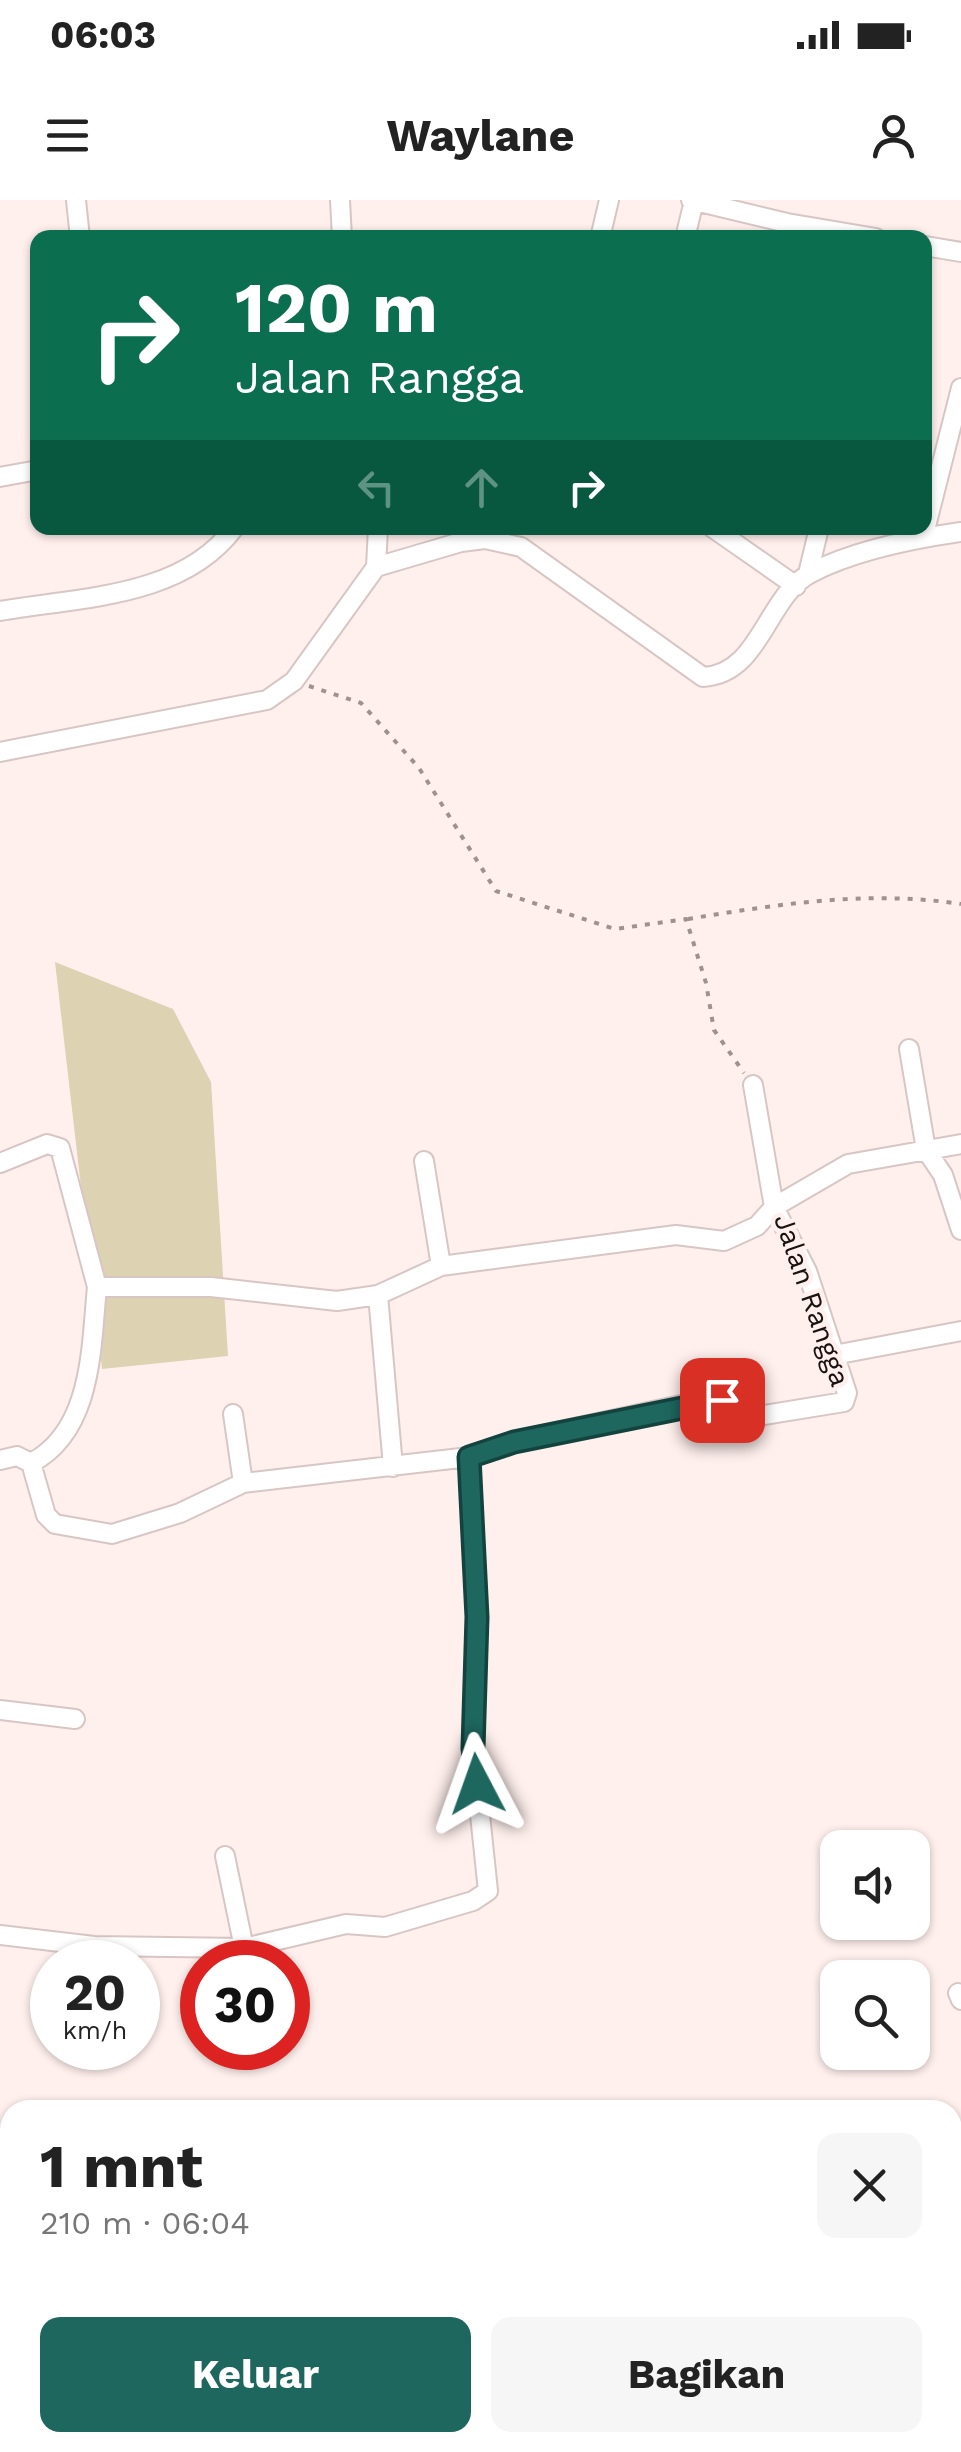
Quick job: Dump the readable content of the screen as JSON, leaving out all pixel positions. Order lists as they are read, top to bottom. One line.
{"streets":{"street":["Jalan Rangga"]},"page":{"status":"06:03","header":"Waylane","turn":["120 m","Jalan Rangga"],"speed":"20 km/h","limit":"30","heading":["1 mnt","210 m · 06:04"],"buttons":["Keluar","Bagikan"]}}
